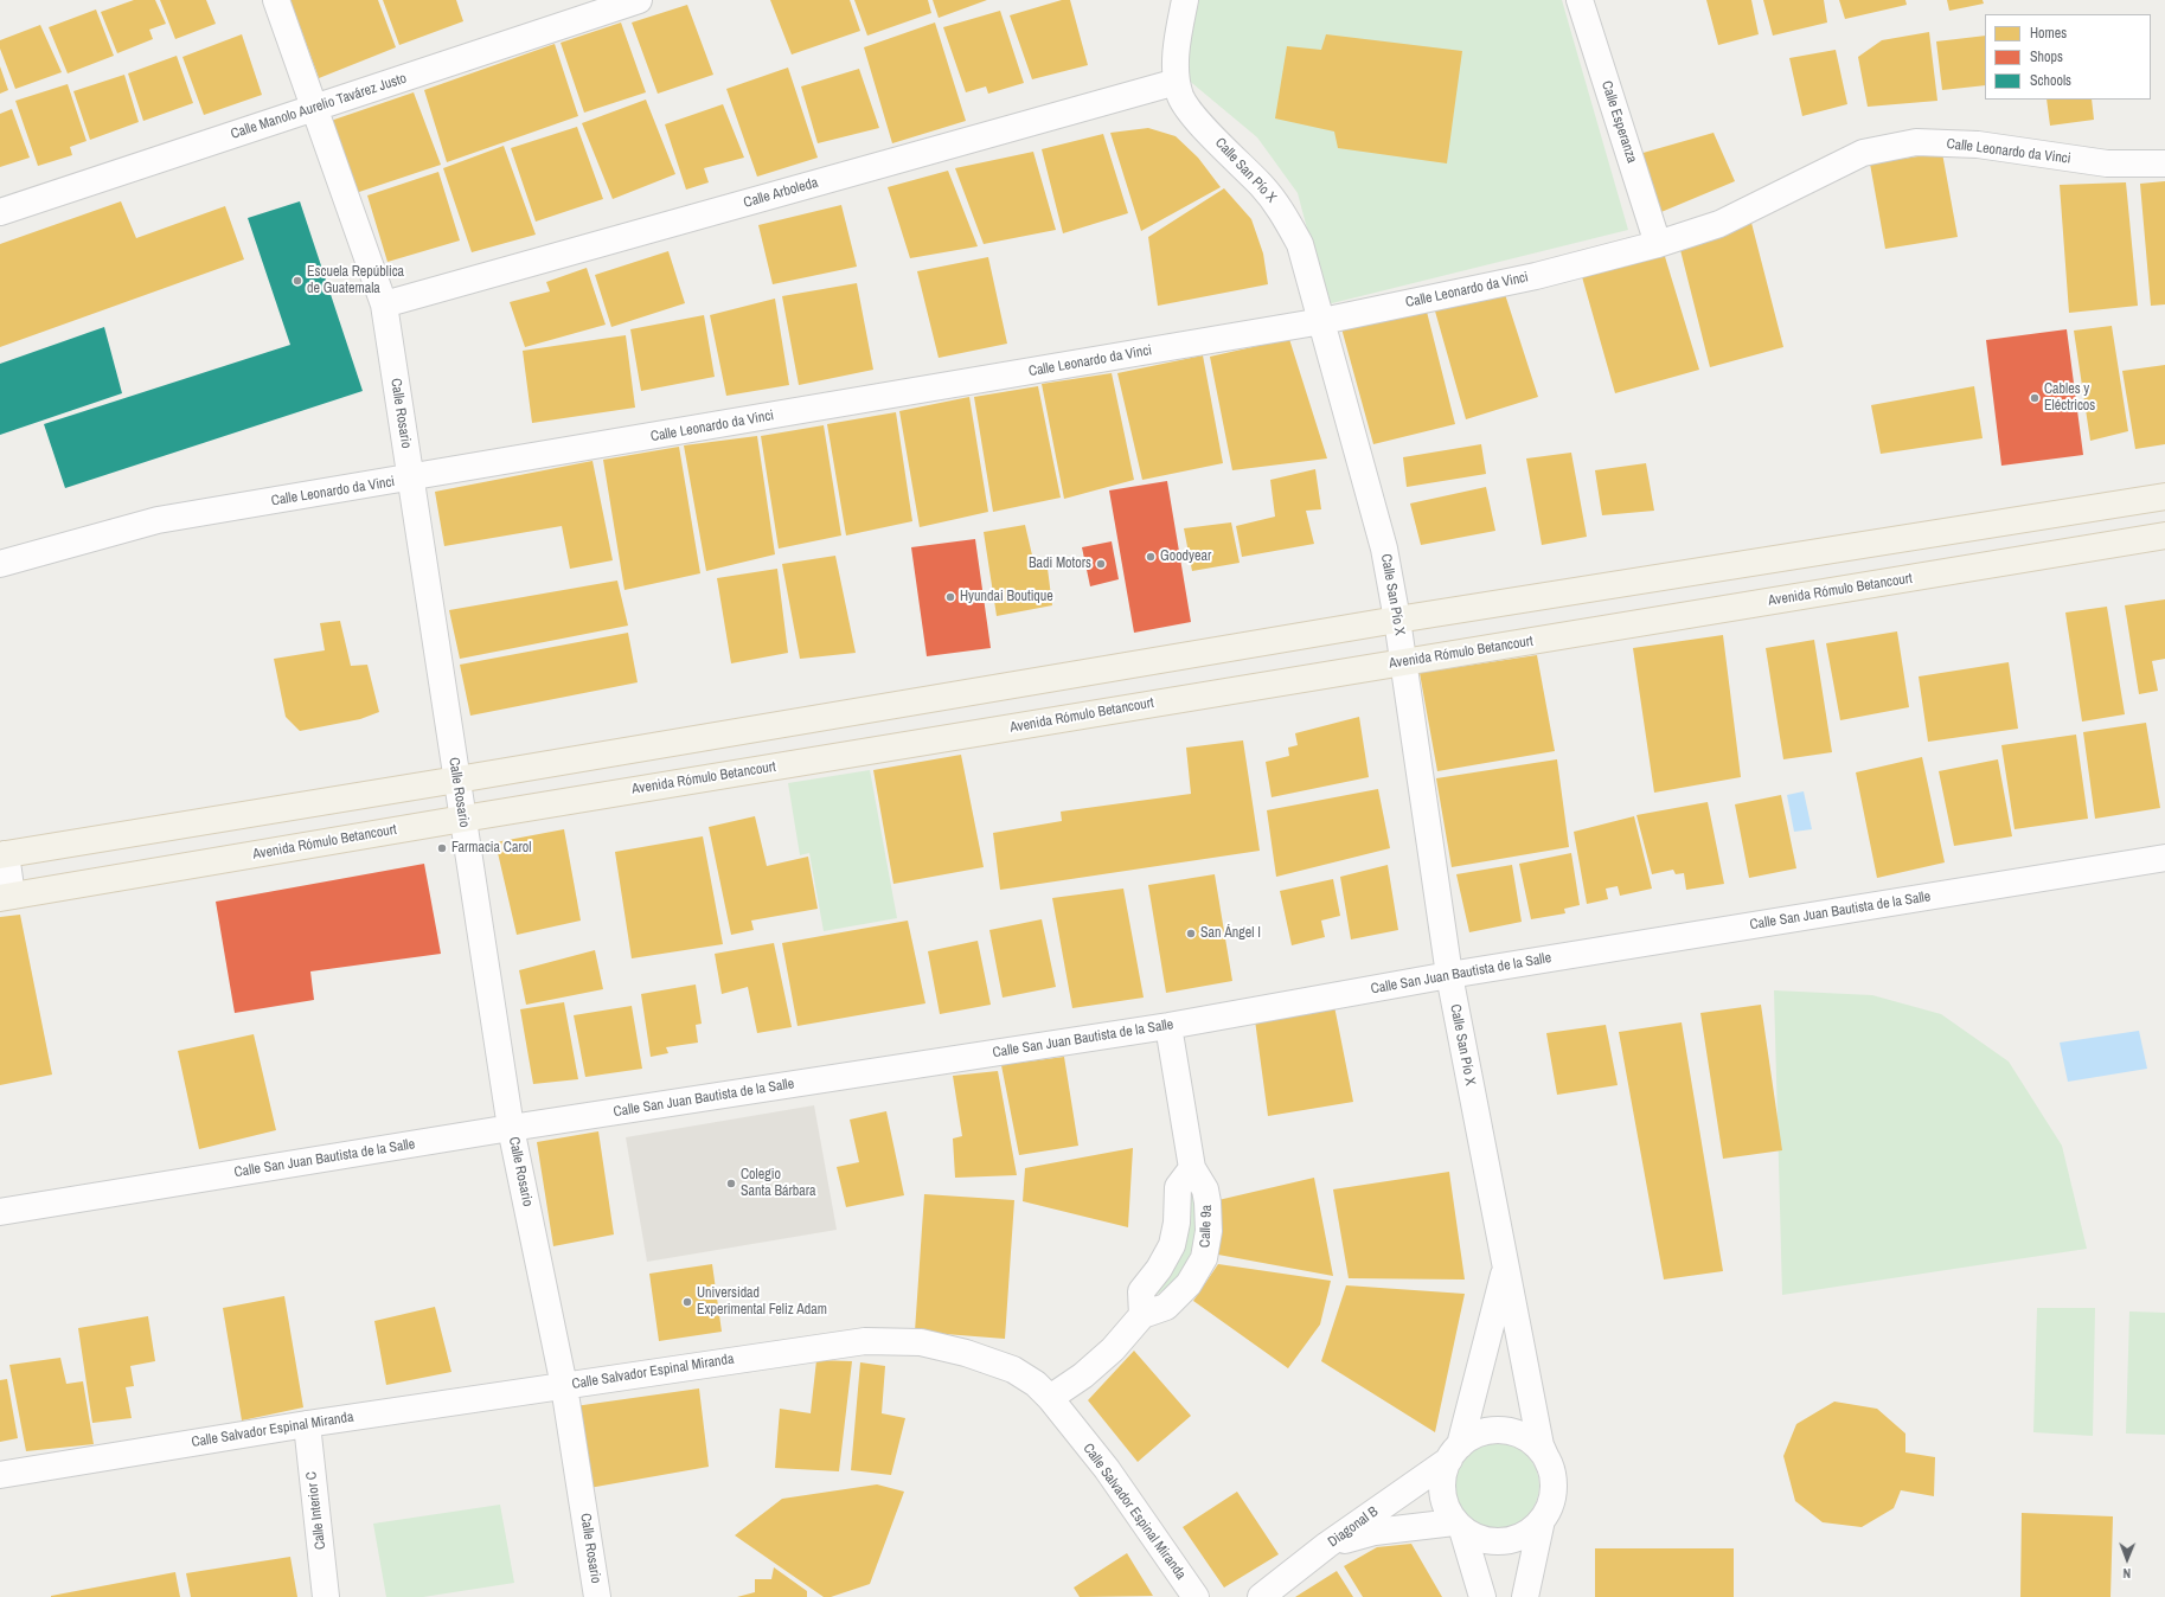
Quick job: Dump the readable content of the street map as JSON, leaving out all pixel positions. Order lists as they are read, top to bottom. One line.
{"streets":{"main road":["Avenida Rómulo Betancourt"],"street":["Calle Manolo Aurelio Tavárez Justo","Calle Esperanza","Calle Leonardo da Vinci","Calle San Pío X","Calle Arboleda","Calle Rosario","Calle San Juan Bautista de la Salle","Calle 9a","Calle Salvador Espinal Miranda","Calle Interior C","Diagonal B"]},"crossings":[["Calle Manolo Aurelio Tavárez Justo","Calle Rosario"],["Calle Esperanza","Calle Leonardo da Vinci"],["Calle Leonardo da Vinci","Calle San Pío X"],["Calle Leonardo da Vinci","Calle Rosario"],["Calle San Pío X","Calle Arboleda"],["Calle San Pío X","Avenida Rómulo Betancourt"],["Calle San Pío X","Calle San Juan Bautista de la Salle"],["Calle San Pío X","Diagonal B"],["Calle Arboleda","Calle Rosario"],["Calle Rosario","Avenida Rómulo Betancourt"],["Calle Rosario","Calle San Juan Bautista de la Salle"],["Calle Rosario","Calle Salvador Espinal Miranda"],["Calle San Juan Bautista de la Salle","Calle 9a"],["Calle 9a","Calle Salvador Espinal Miranda"],["Calle Salvador Espinal Miranda","Calle Interior C"]],"places":["Escuela República de Guatemala","Cables y Eléctricos","Goodyear","Badi Motors","Hyundai Boutique","Farmacia Carol","San Ángel I","Colegio Santa Bárbara","Universidad Experimental Feliz Adam"],"legend":["Homes","Shops","Schools"],"north":"bottom"}
